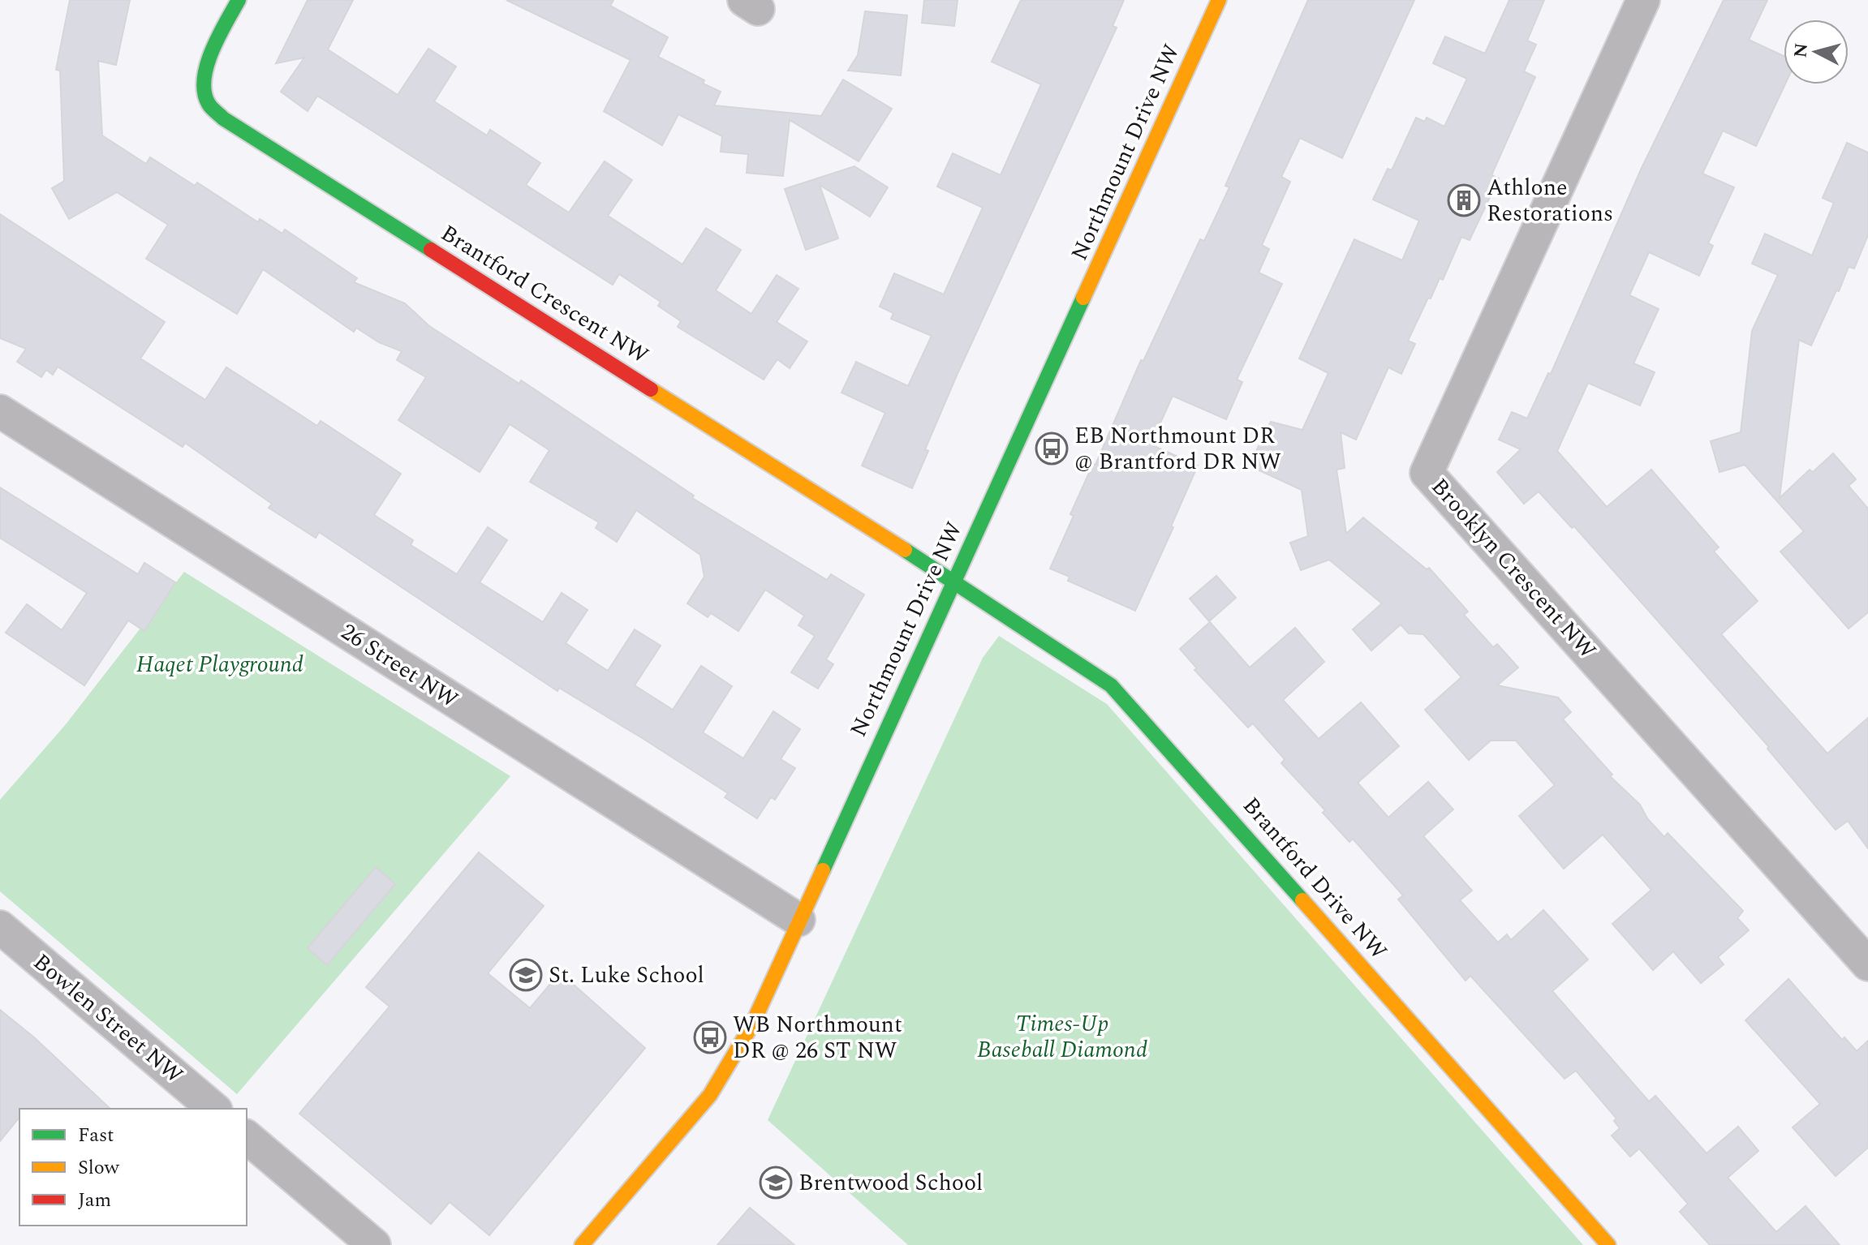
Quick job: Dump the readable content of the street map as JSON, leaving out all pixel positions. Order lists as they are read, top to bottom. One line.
{"streets":{"street":["Northmount Drive NW","Brantford Crescent NW","Brooklyn Crescent NW","26 Street NW","Brantford Drive NW","Bowlen Street NW"]},"crossings":[["Northmount Drive NW","Brantford Crescent NW"],["Northmount Drive NW","26 Street NW"],["Northmount Drive NW","Brantford Drive NW"],["Brantford Crescent NW","Brantford Drive NW"]],"parks":["Haqet Playground","Times-Up Baseball Diamond"],"places":{"building":["Athlone Restorations"],"bus stop":["EB Northmount DR @ Brantford DR NW","WB Northmount DR @ 26 ST NW"],"school or university":["St. Luke School","Brentwood School"]},"legend":["Fast","Slow","Jam"],"north":"left"}
